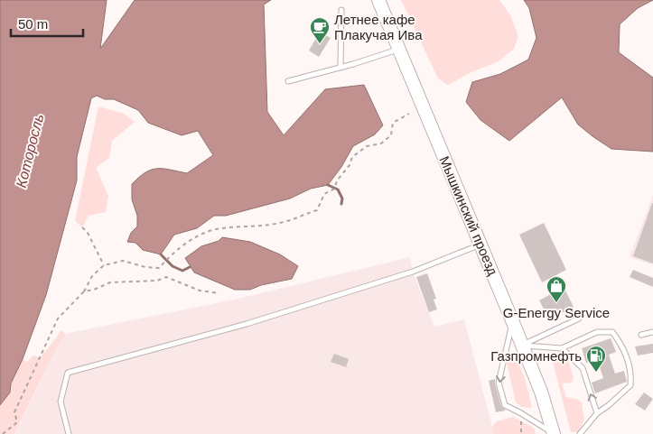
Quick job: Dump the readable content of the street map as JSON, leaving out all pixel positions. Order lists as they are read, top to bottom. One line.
{"streets":{"main road":["Мышкинский проезд"]},"water":["Которосль"],"places":{"cafe":["Летнее кафе Плакучая Ива"],"shop":["G-Energy Service"],"fuel station":["Газпромнефть"]},"scale_bar":"50 m"}
